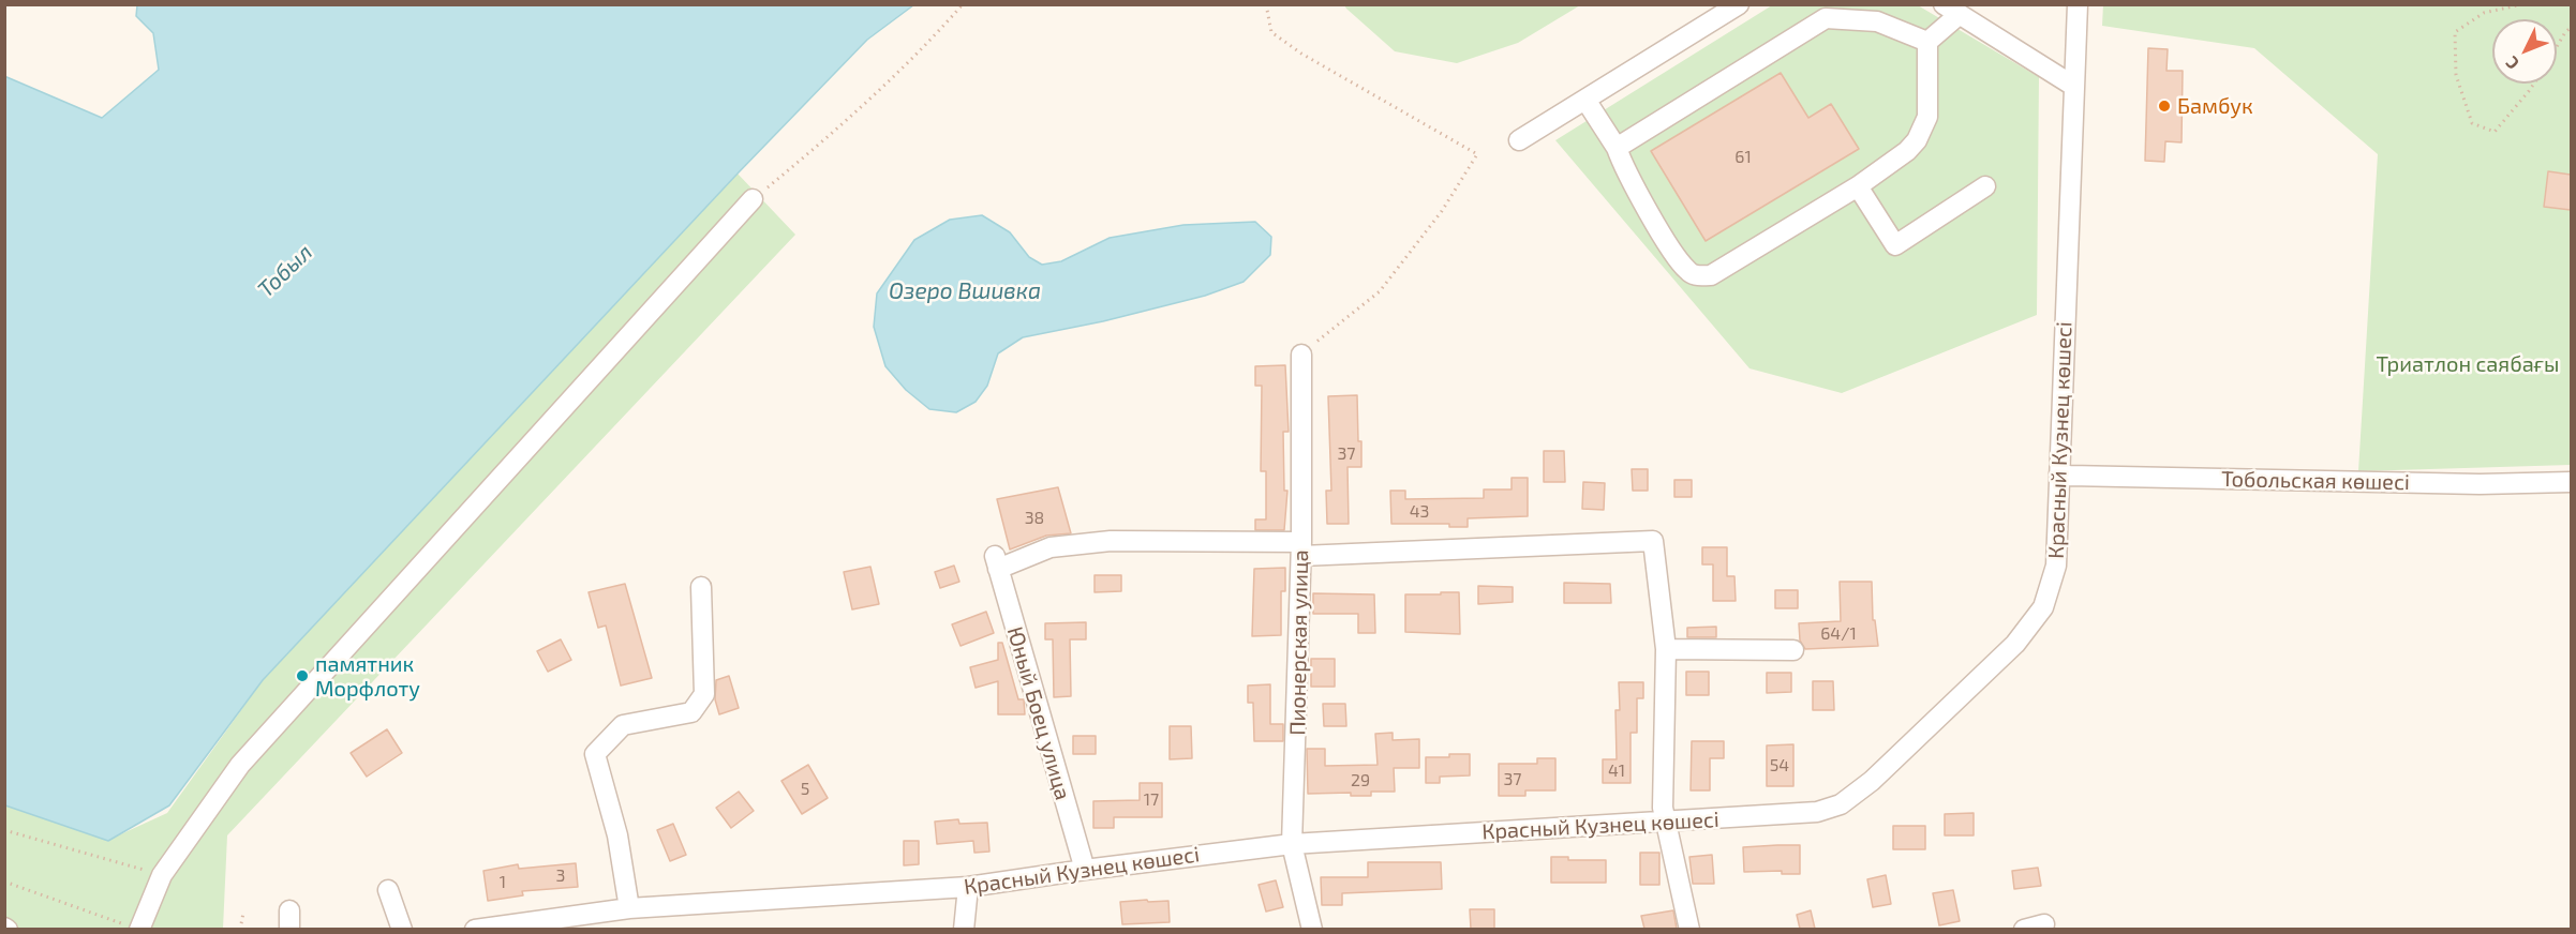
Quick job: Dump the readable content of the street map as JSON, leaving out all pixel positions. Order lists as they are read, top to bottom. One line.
{"streets":{"street":["Красный Кузнец көшесі","Тобольская көшесі","Пионерская улица","Юный Боец улица"]},"crossings":[["Красный Кузнец көшесі","Тобольская көшесі"],["Красный Кузнец көшесі","Пионерская улица"],["Красный Кузнец көшесі","Юный Боец улица"],["Пионерская улица","Юный Боец улица"]],"water":["Тобыл","Озеро Вшивка"],"parks":["Триатлон саябағы"],"places":["Бамбук","памятник Морфлоту"],"house_numbers":["61","37","43","38","64/1","54","41","37","29","5","17","3","1"],"north":"bottom left"}
